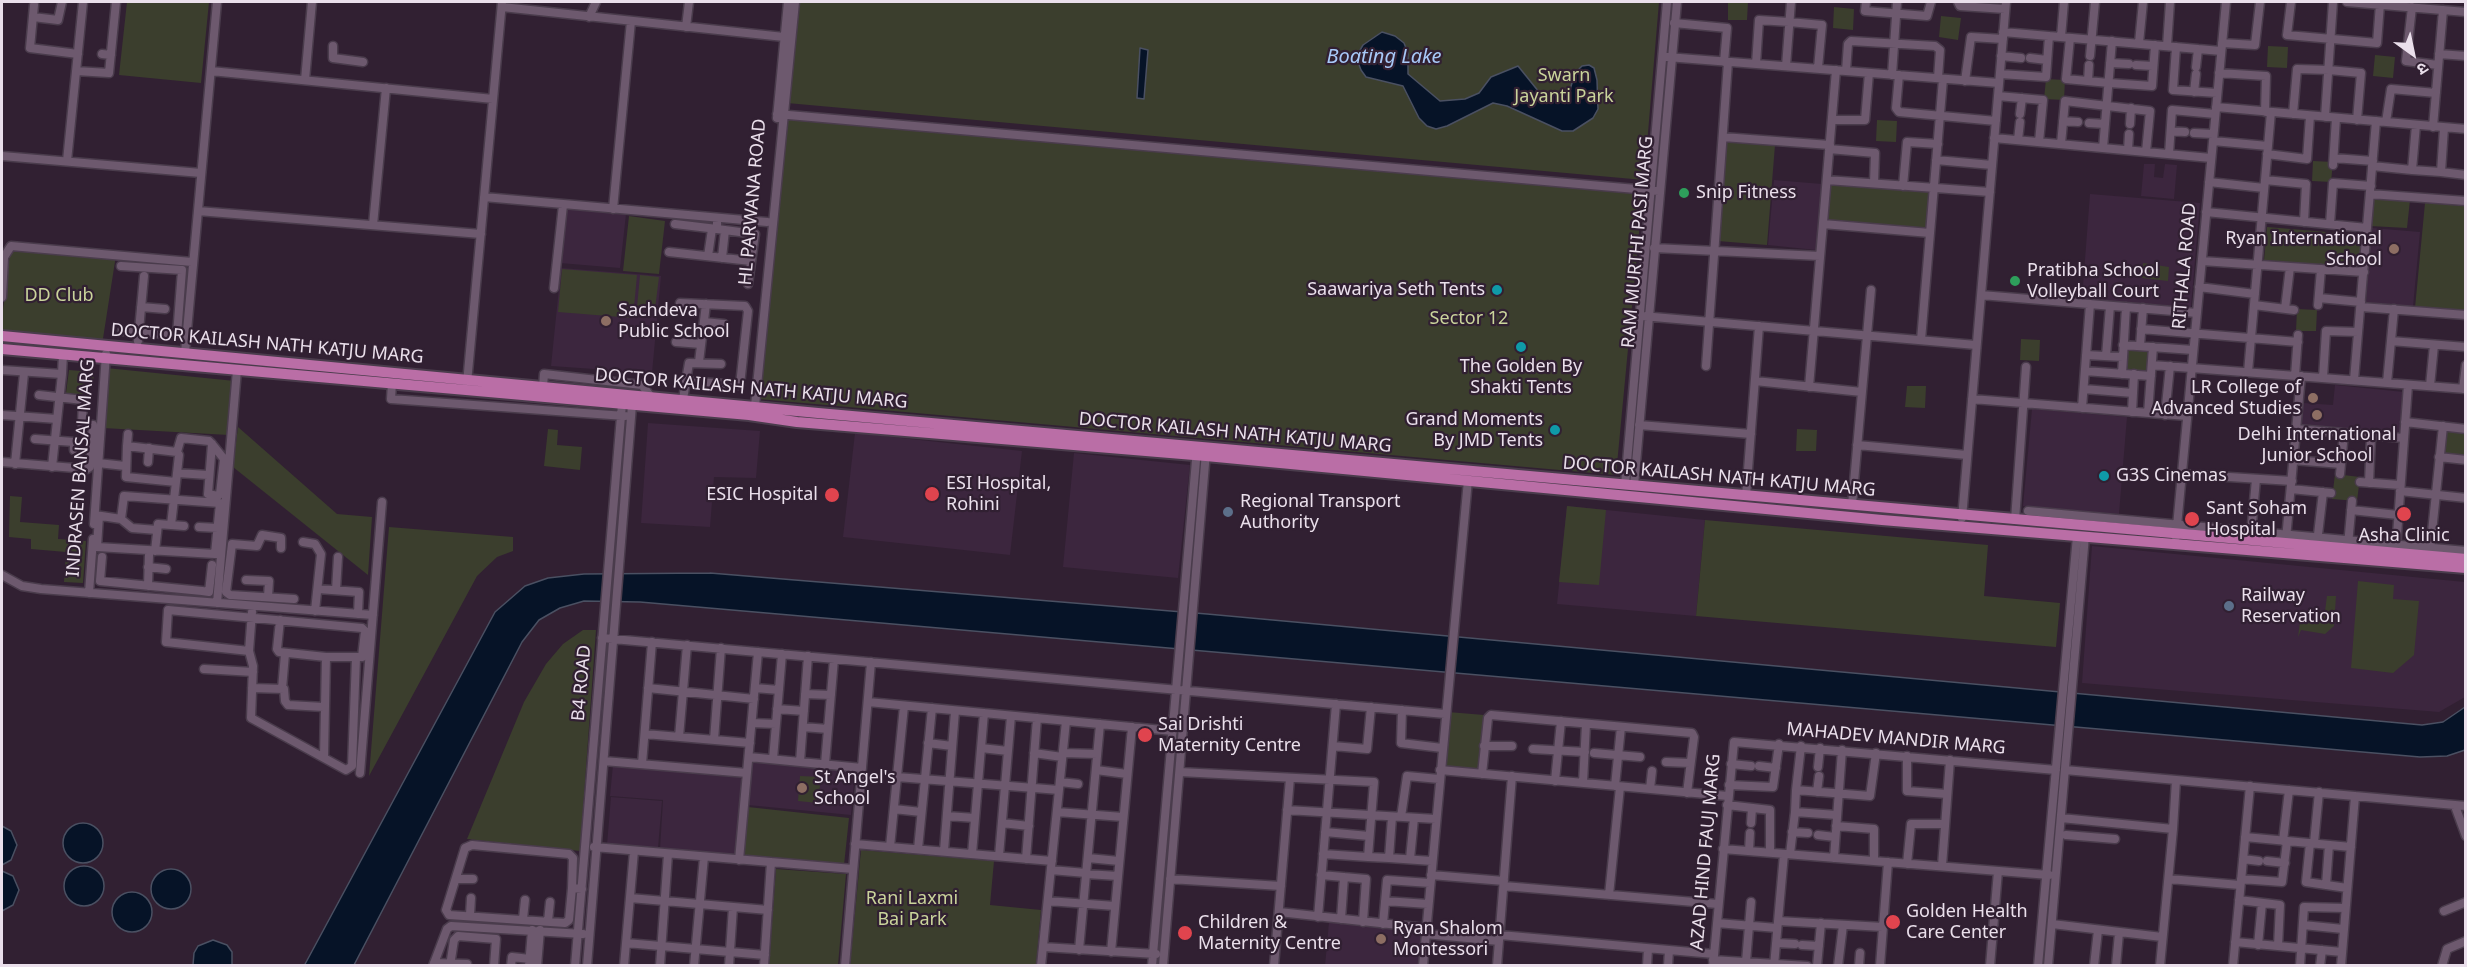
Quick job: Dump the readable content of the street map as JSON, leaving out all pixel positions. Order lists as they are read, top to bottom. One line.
{"streets":{"main road":["DOCTOR KAILASH NATH KATJU MARG"],"street":["HL PARWANA ROAD","RAM MURTHI PASI MARG","RITHALA ROAD","INDRASEN BANSAL MARG","B4 ROAD","MAHADEV MANDIR MARG","AZAD HIND FAUJ MARG"]},"crossings":[["HL PARWANA ROAD","DOCTOR KAILASH NATH KATJU MARG"],["RAM MURTHI PASI MARG","DOCTOR KAILASH NATH KATJU MARG"],["RITHALA ROAD","DOCTOR KAILASH NATH KATJU MARG"],["DOCTOR KAILASH NATH KATJU MARG","INDRASEN BANSAL MARG"],["DOCTOR KAILASH NATH KATJU MARG","B4 ROAD"],["MAHADEV MANDIR MARG","AZAD HIND FAUJ MARG"]],"water":["Boating Lake"],"parks":["Swarn Jayanti Park","DD Club","Sector 12","Rani Laxmi Bai Park"],"places":["Snip Fitness","Ryan International School","Pratibha School Volleyball Court","Saawariya Seth Tents","Sachdeva Public School","The Golden By Shakti Tents","LR College of Advanced Studies","Delhi International Junior School","Grand Moments By JMD Tents","G3S Cinemas","ESI Hospital, Rohini","ESIC Hospital","Regional Transport Authority","Asha Clinic","Sant Soham Hospital","Railway Reservation","Sai Drishti Maternity Centre","St Angel's School","Golden Health Care Center","Children & Maternity Centre","Ryan Shalom Montessori"],"north":"bottom right"}
